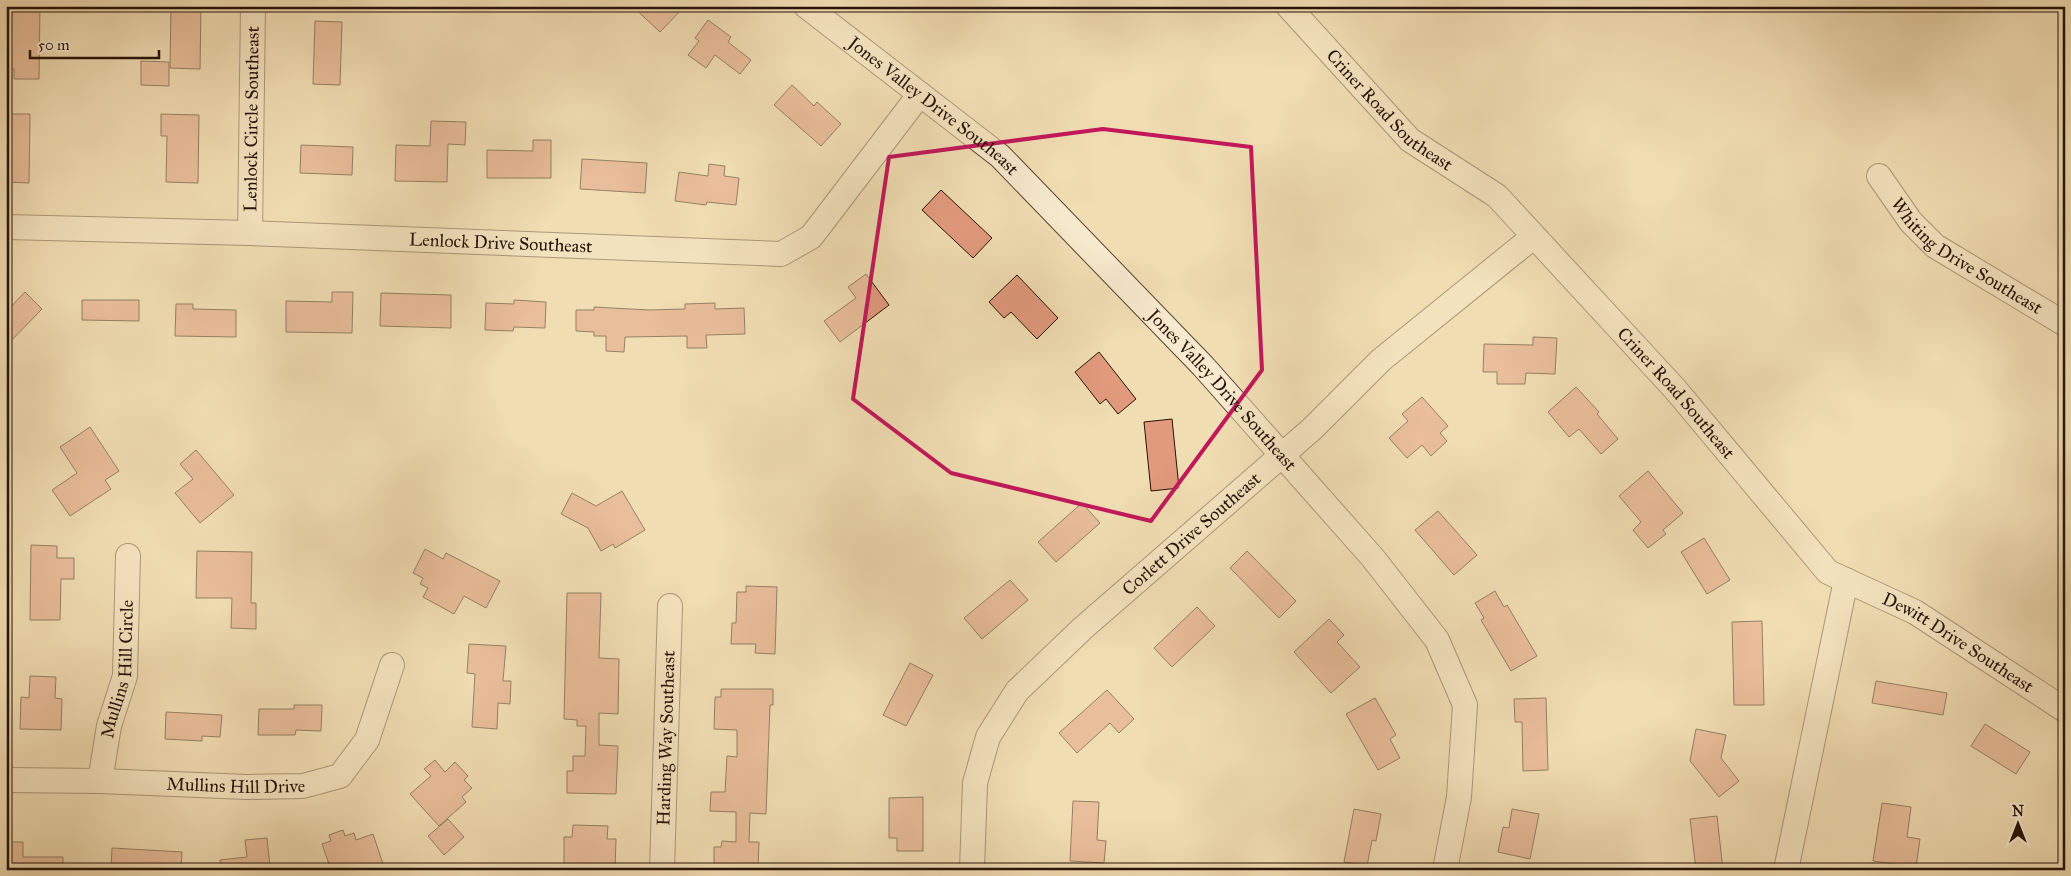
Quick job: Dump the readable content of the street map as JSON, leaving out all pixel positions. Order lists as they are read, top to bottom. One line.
{"streets":{"street":["Jones Valley Drive Southeast","Criner Road Southeast","Lenlock Circle Southeast","Lenlock Drive Southeast","Whiting Drive Southeast","Corlett Drive Southeast","Dewitt Drive Southeast","Mullins Hill Circle","Harding Way Southeast","Mullins Hill Drive"]},"crossings":[["Jones Valley Drive Southeast","Lenlock Drive Southeast"],["Jones Valley Drive Southeast","Corlett Drive Southeast"],["Criner Road Southeast","Corlett Drive Southeast"],["Criner Road Southeast","Dewitt Drive Southeast"],["Lenlock Circle Southeast","Lenlock Drive Southeast"],["Mullins Hill Circle","Mullins Hill Drive"]],"scale_bar":"50 m","north":"top"}
